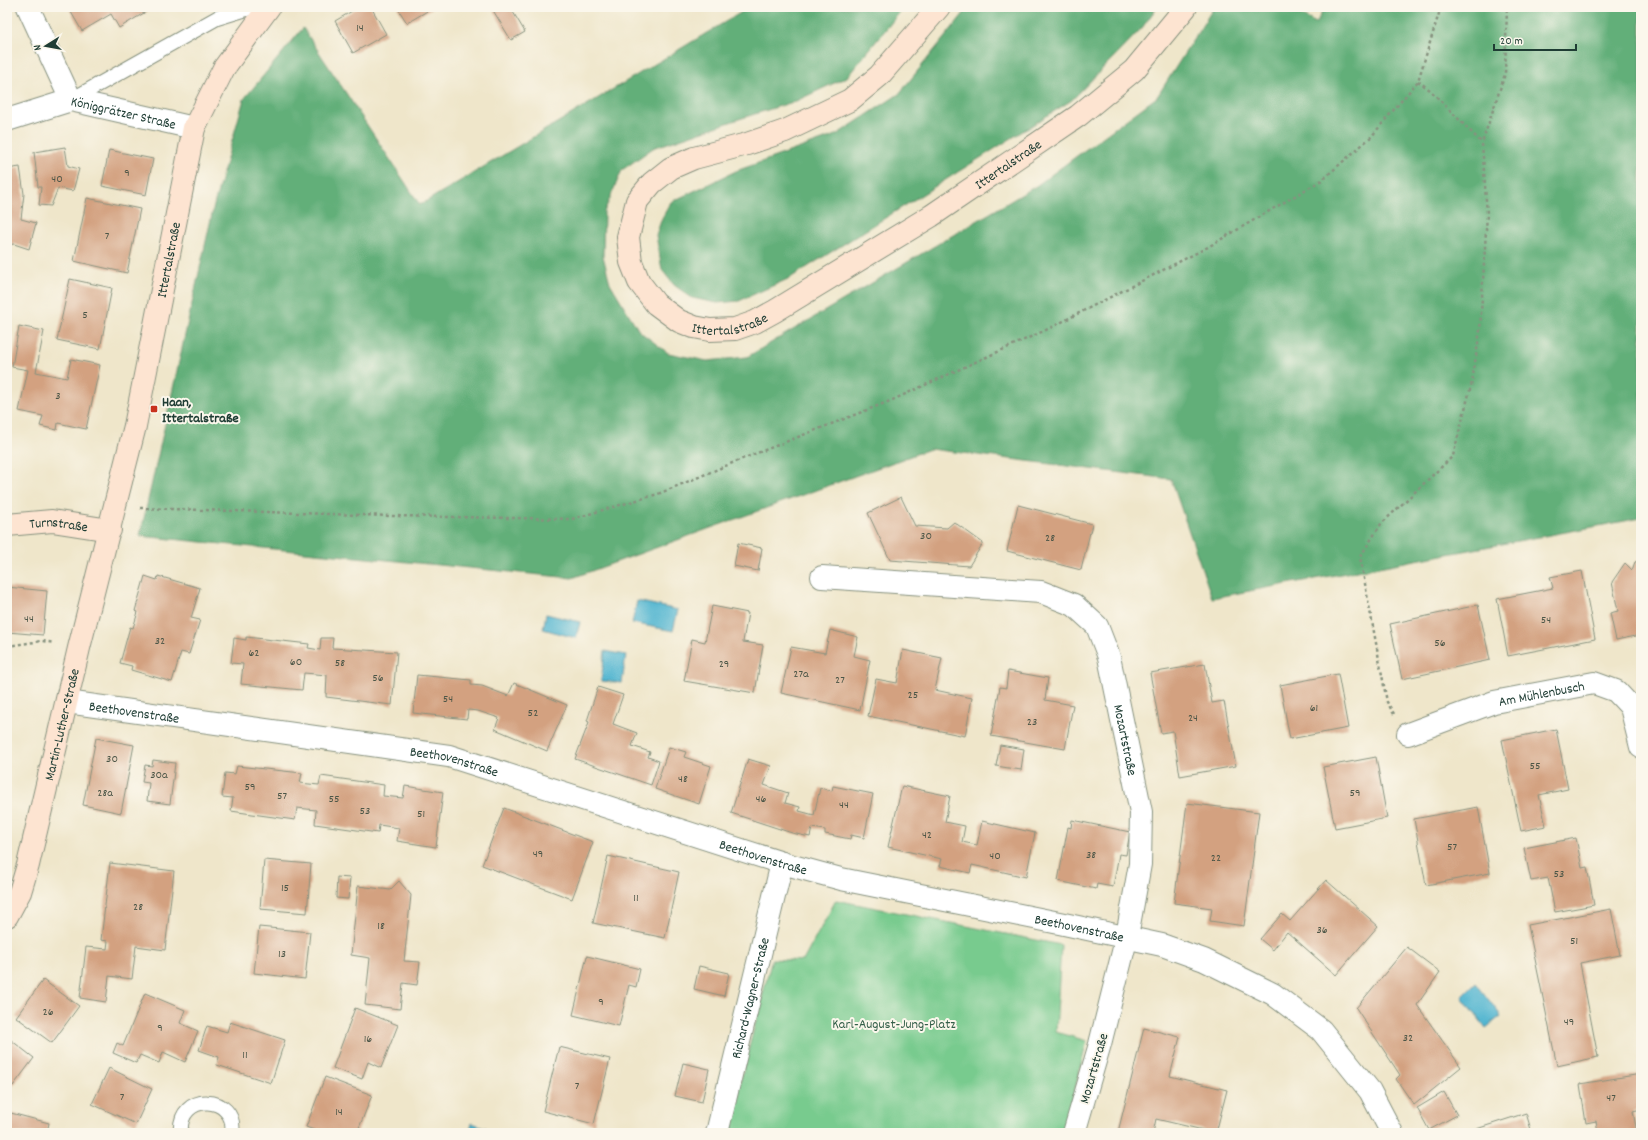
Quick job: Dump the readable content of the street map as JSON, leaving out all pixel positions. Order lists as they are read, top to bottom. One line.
{"streets":{"main road":["Ittertalstraße","Turnstraße","Martin-Luther-Straße"],"street":["Königgrätzer Straße","Am Mühlenbusch","Beethovenstraße","Mozartstraße","Richard-Wagner-Straße"]},"crossings":[["Königgrätzer Straße","Ittertalstraße"],["Ittertalstraße","Turnstraße"],["Ittertalstraße","Martin-Luther-Straße"],["Turnstraße","Martin-Luther-Straße"],["Beethovenstraße","Martin-Luther-Straße"],["Beethovenstraße","Mozartstraße"],["Beethovenstraße","Richard-Wagner-Straße"]],"parks":["Karl-August-Jung-Platz"],"places":{"transit":["Haan, Ittertalstraße"]},"house_numbers":["14","9","40","7","5","3","30","28","44","54","32","56","62","60","58","29","27a","56","27","25","54","61","52","24","23","30","55","30a","48","59","28a","59","57","55","46","44","53","51","42","57","49","38","40","22","53","15","11","28","18","36","51","13","9","26","49","9","32","16","11","7","7","47","14"],"scale_bar":"20 m","north":"left"}
